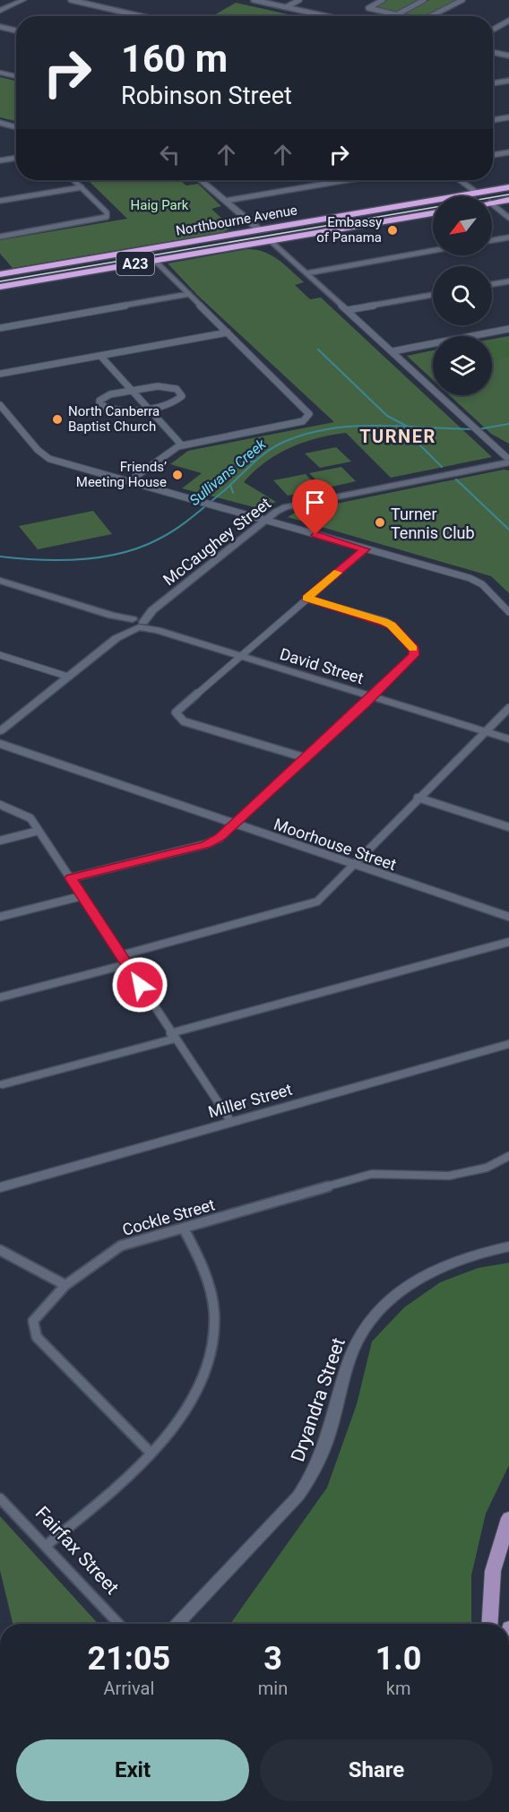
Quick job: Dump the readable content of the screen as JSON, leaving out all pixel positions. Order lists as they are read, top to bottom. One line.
{"streets":{"highway":["Northbourne Avenue","A23"],"street":["McCaughey Street","David Street","Moorhouse Street","Miller Street","Cockle Street","Dryandra Street","Fairfax Street"]},"crossings":[["McCaughey Street","David Street"]],"districts":["TURNER"],"water":["Sullivans Creek"],"parks":["Haig Park"],"places":["Embassy of Panama","North Canberra Baptist Church","Friends’ Meeting House","Turner Tennis Club"],"north":"bottom left","page":{"turn":["160 m","Robinson Street"],"eta":["21:05","Arrival","3","min","1.0","km"],"buttons":["Exit","Share"]}}
